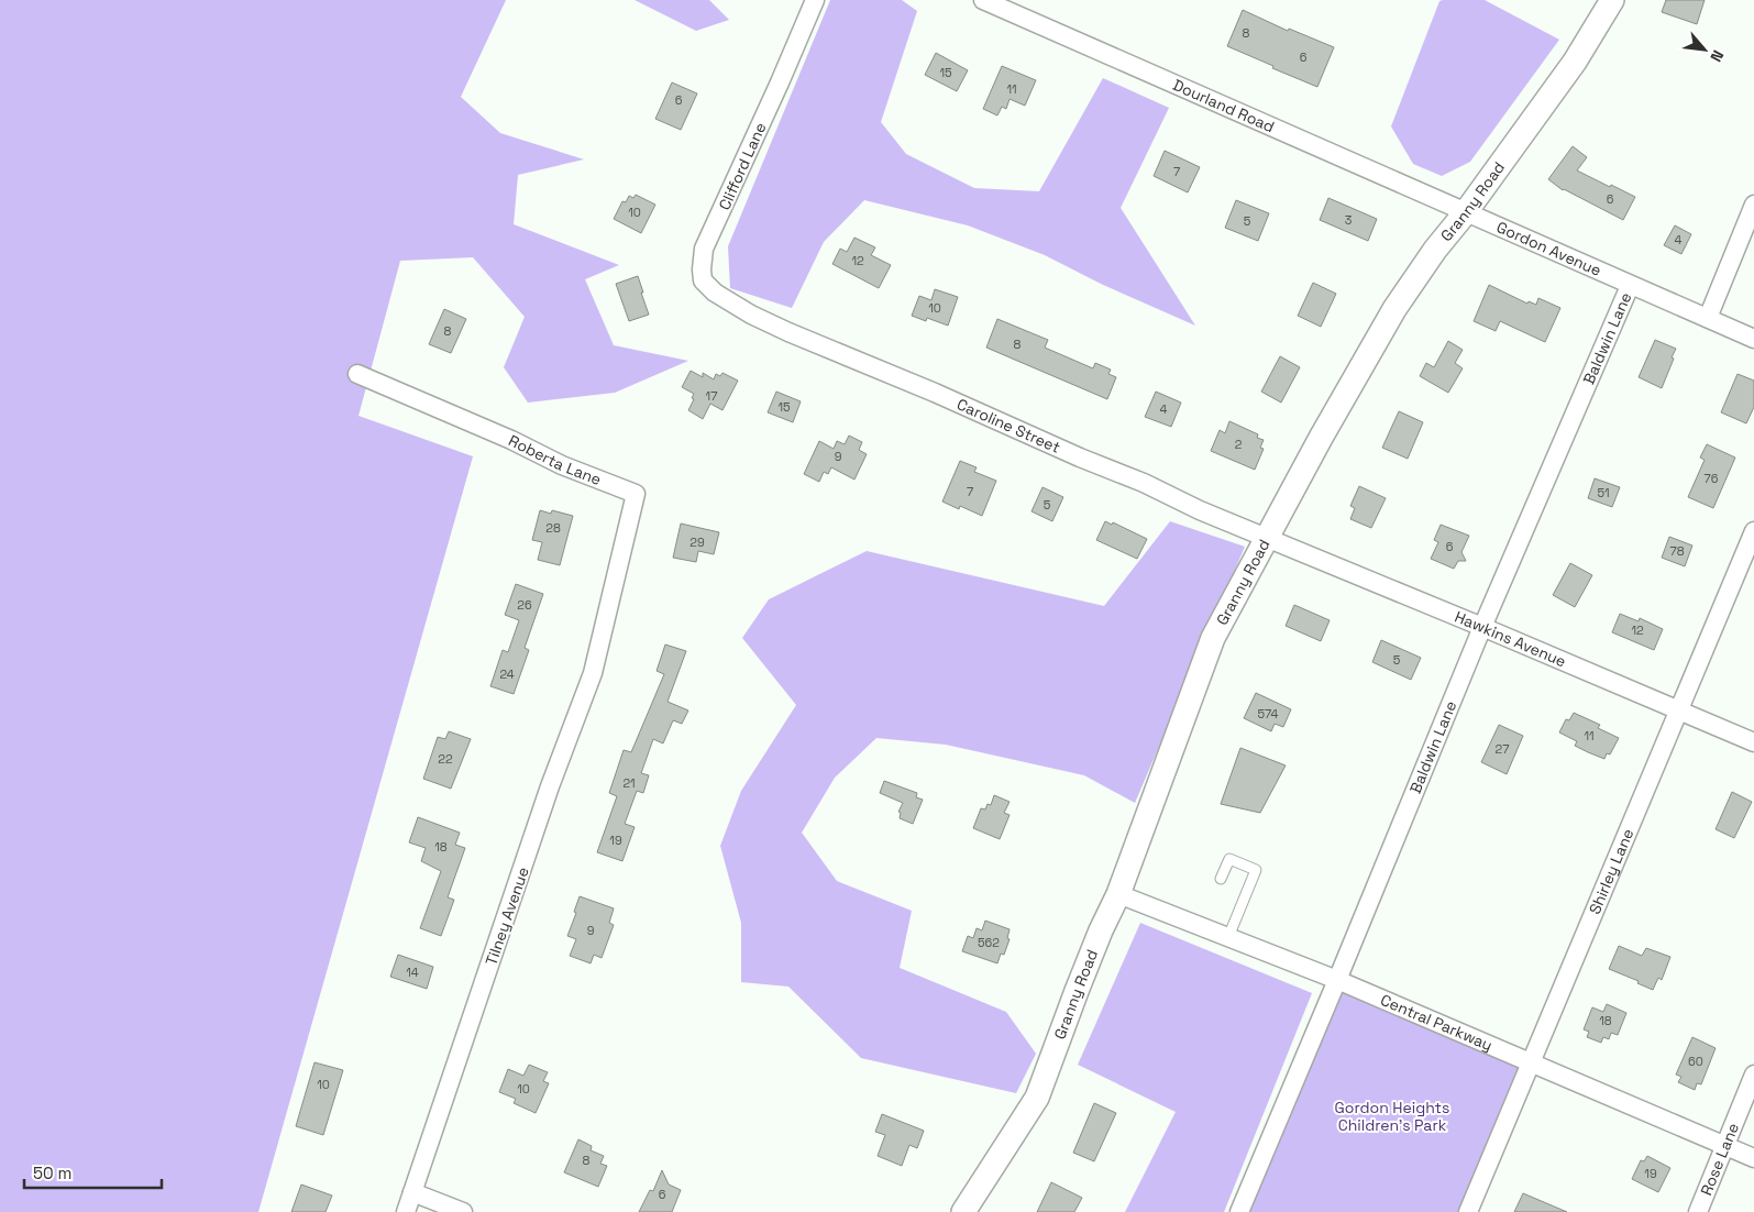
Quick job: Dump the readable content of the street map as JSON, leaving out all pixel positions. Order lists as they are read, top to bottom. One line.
{"streets":{"street":["Dourland Road","Clifford Lane","Granny Road","Gordon Avenue","Baldwin Lane","Caroline Street","Roberta Lane","Hawkins Avenue","Shirley Lane","Tilney Avenue","Central Parkway","Rose Lane"]},"crossings":[["Dourland Road","Granny Road"],["Dourland Road","Gordon Avenue"],["Clifford Lane","Caroline Street"],["Granny Road","Gordon Avenue"],["Granny Road","Caroline Street"],["Granny Road","Hawkins Avenue"],["Granny Road","Central Parkway"],["Gordon Avenue","Baldwin Lane"],["Baldwin Lane","Hawkins Avenue"],["Baldwin Lane","Central Parkway"],["Caroline Street","Hawkins Avenue"],["Roberta Lane","Tilney Avenue"],["Hawkins Avenue","Shirley Lane"],["Shirley Lane","Central Parkway"],["Central Parkway","Rose Lane"]],"parks":["Gordon Heights Children's Park"],"house_numbers":["8","6","15","11","6","7","6","10","3","5","4","12","10","8","8","17","15","4","2","9","76","7","51","5","28","29","6","78","26","12","5","24","574","11","27","22","21","19","18","9","562","14","18","60","10","10","8","19","6"],"scale_bar":"50 m","north":"bottom right"}
